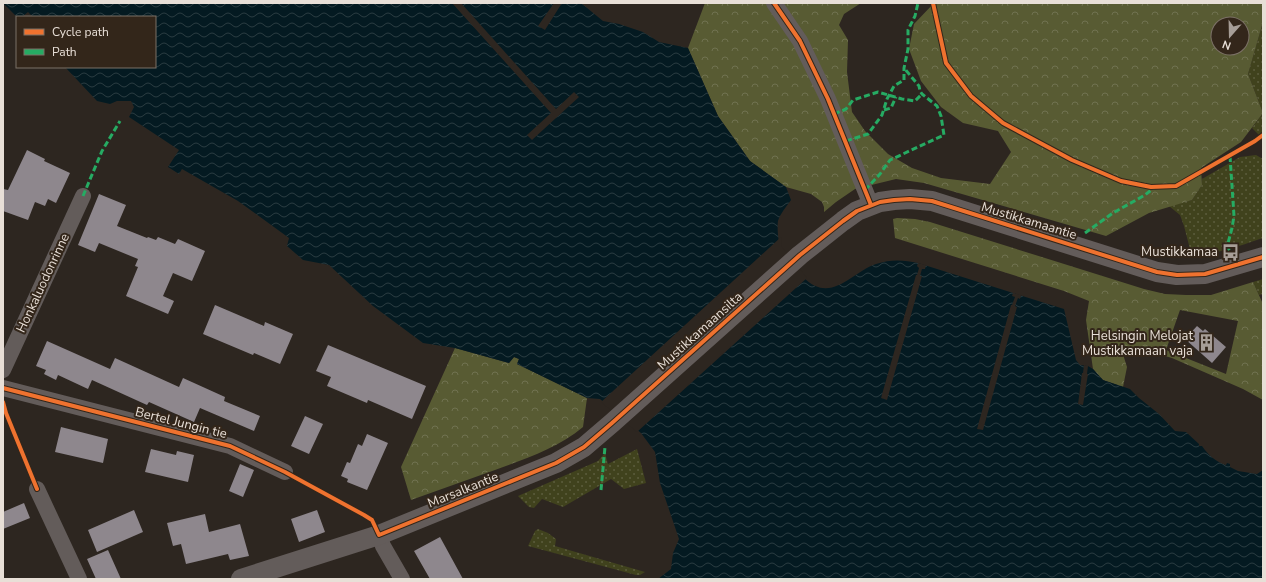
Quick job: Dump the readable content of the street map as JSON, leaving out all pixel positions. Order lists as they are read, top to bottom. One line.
{"streets":{"street":["Mustikkamaantie","Honkaluodonrinne","Mustikkamaansilta","Bertel Jungin tie","Marsalkantie"]},"crossings":[["Mustikkamaantie","Mustikkamaansilta"],["Mustikkamaansilta","Marsalkantie"]],"places":{"bus stop":["Mustikkamaa"],"building":["Helsingin Melojat Mustikkamaan vaja"]},"legend":["Cycle path","Path"],"north":"bottom"}
